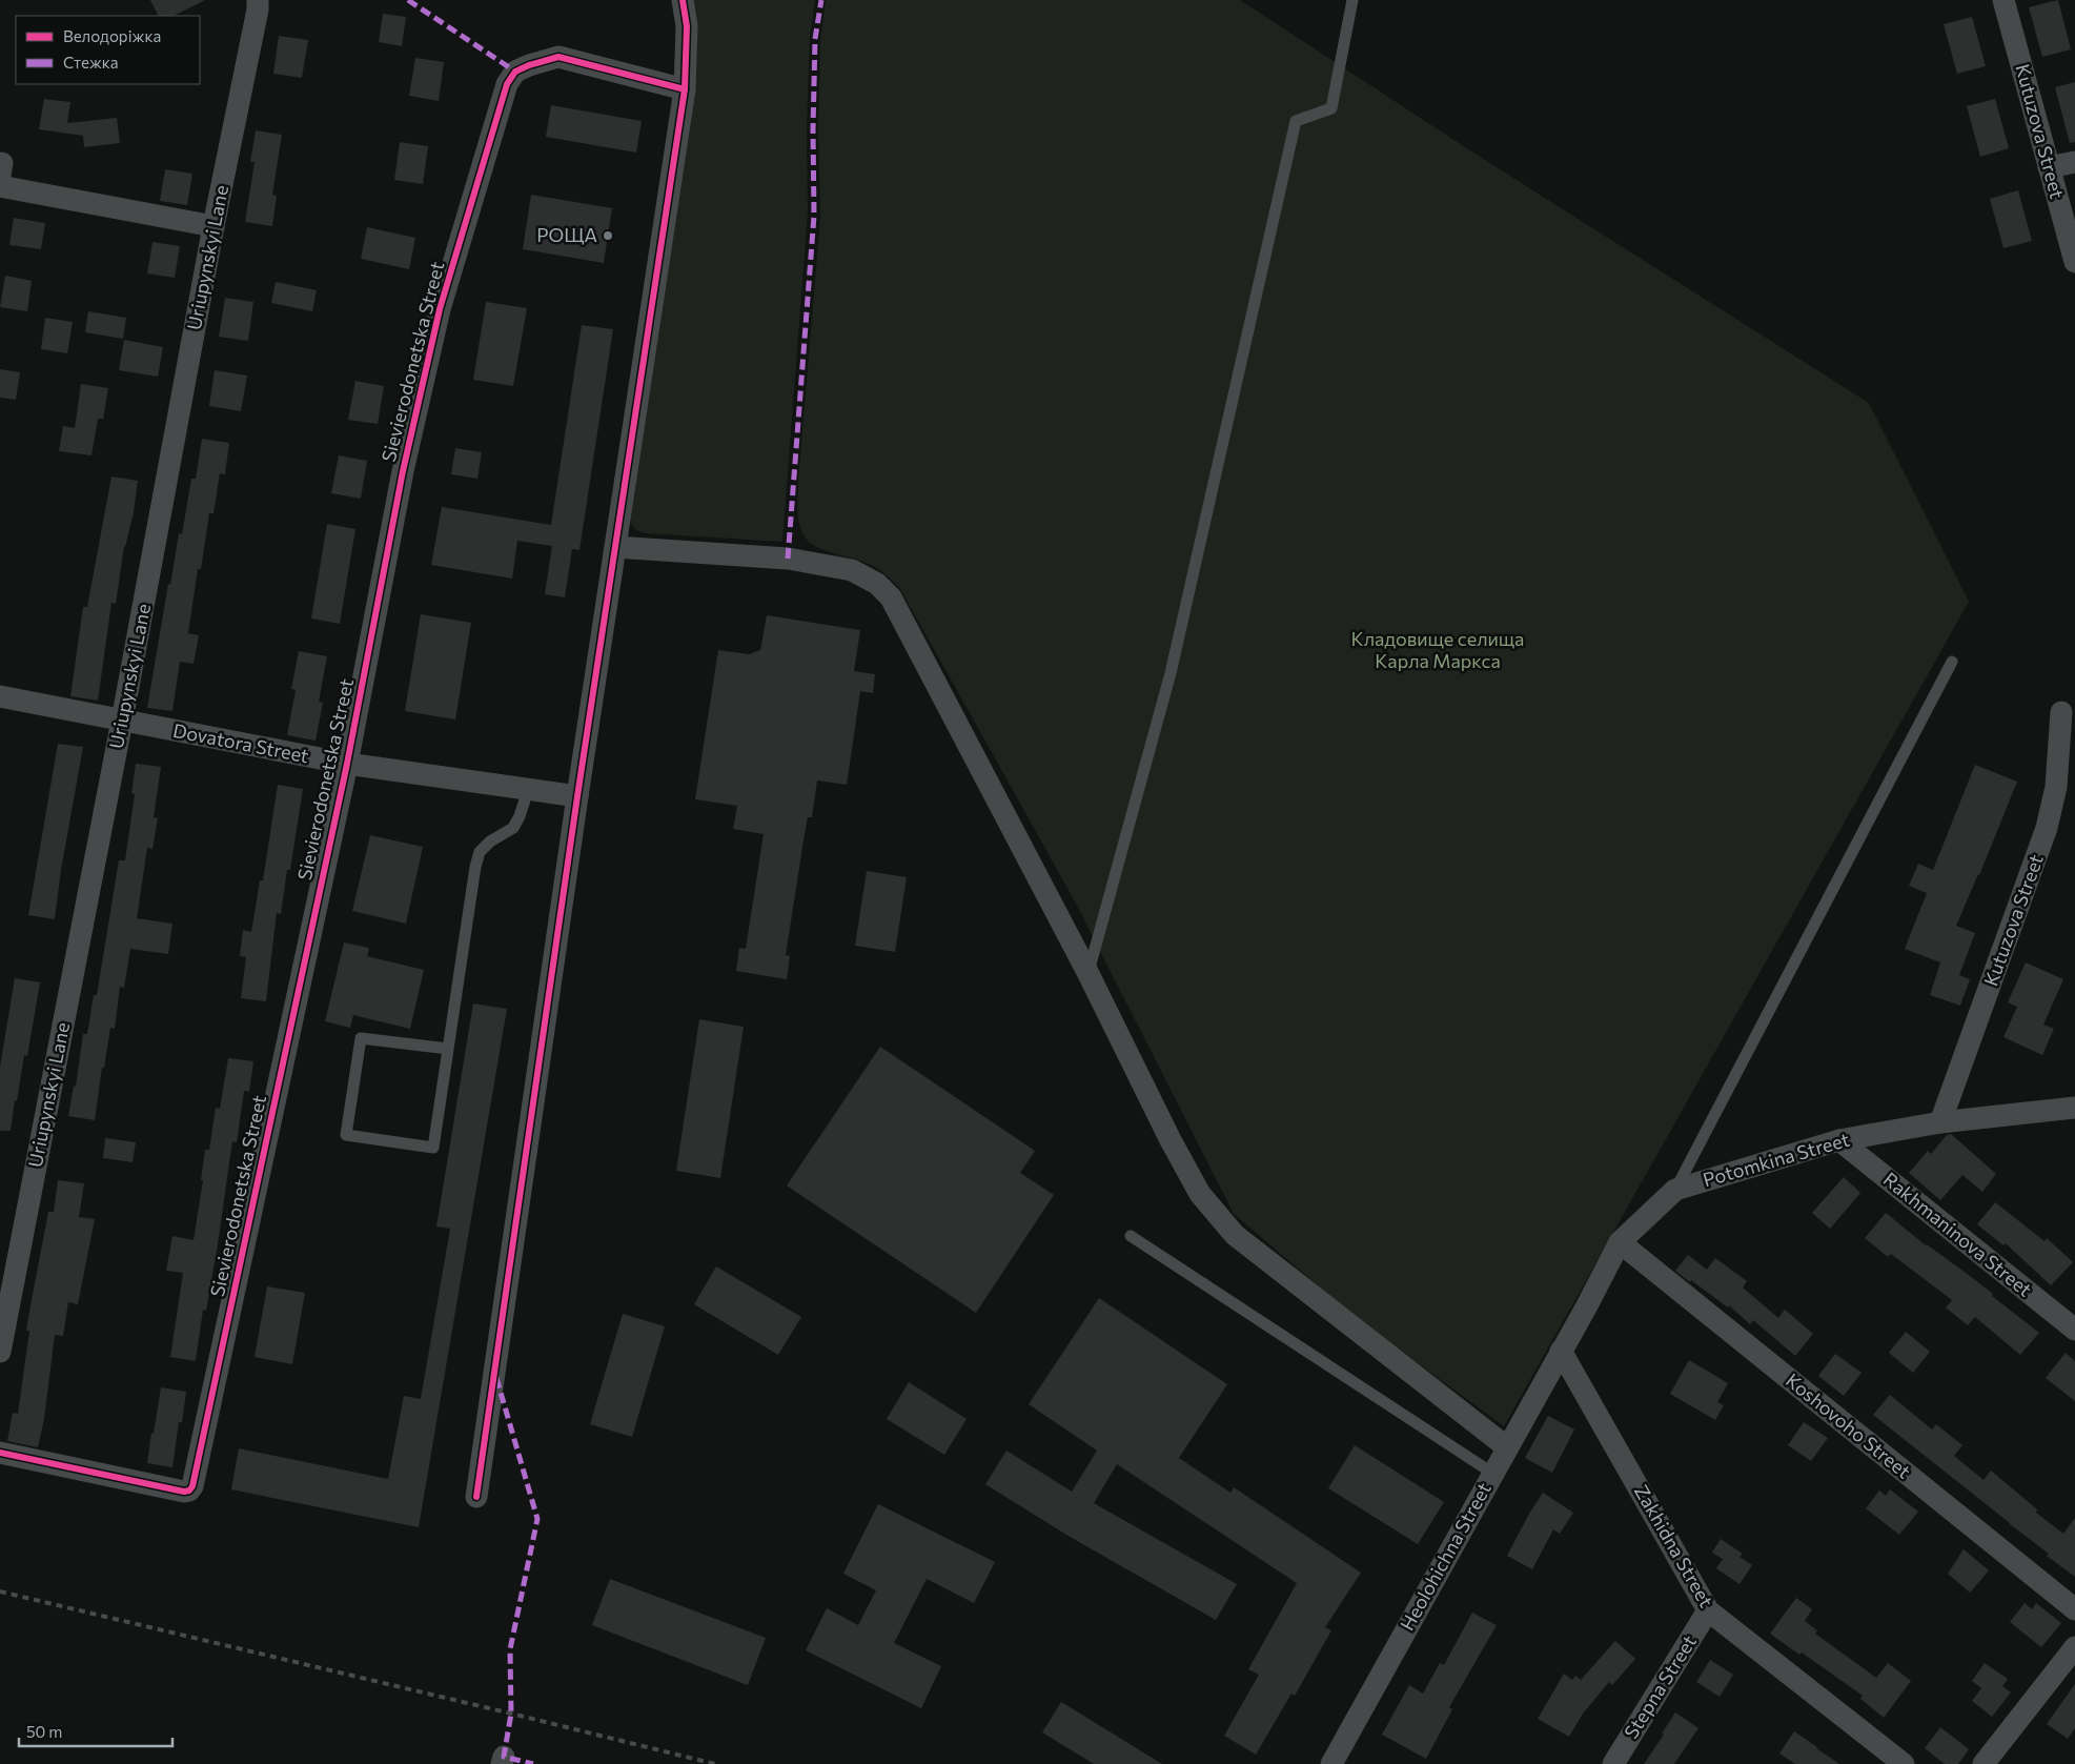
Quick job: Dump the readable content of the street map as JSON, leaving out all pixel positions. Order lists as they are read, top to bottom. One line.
{"streets":{"street":["Kutuzova Street","Uriupynskyi Lane","Sievierodonetska Street","Dovatora Street","Potomkina Street","Rakhmaninova Street","Koshovoho Street","Zakhidna Street","Heolohichna Street","Stepna Street"]},"crossings":[["Kutuzova Street","Potomkina Street"],["Uriupynskyi Lane","Dovatora Street"],["Sievierodonetska Street","Dovatora Street"],["Potomkina Street","Rakhmaninova Street"],["Potomkina Street","Koshovoho Street"],["Potomkina Street","Zakhidna Street"],["Potomkina Street","Heolohichna Street"],["Zakhidna Street","Heolohichna Street"],["Zakhidna Street","Stepna Street"]],"parks":["Кладовище селища Карла Маркса"],"places":["РОЩА"],"legend":["Велодоріжка","Стежка"],"scale_bar":"50 m"}
